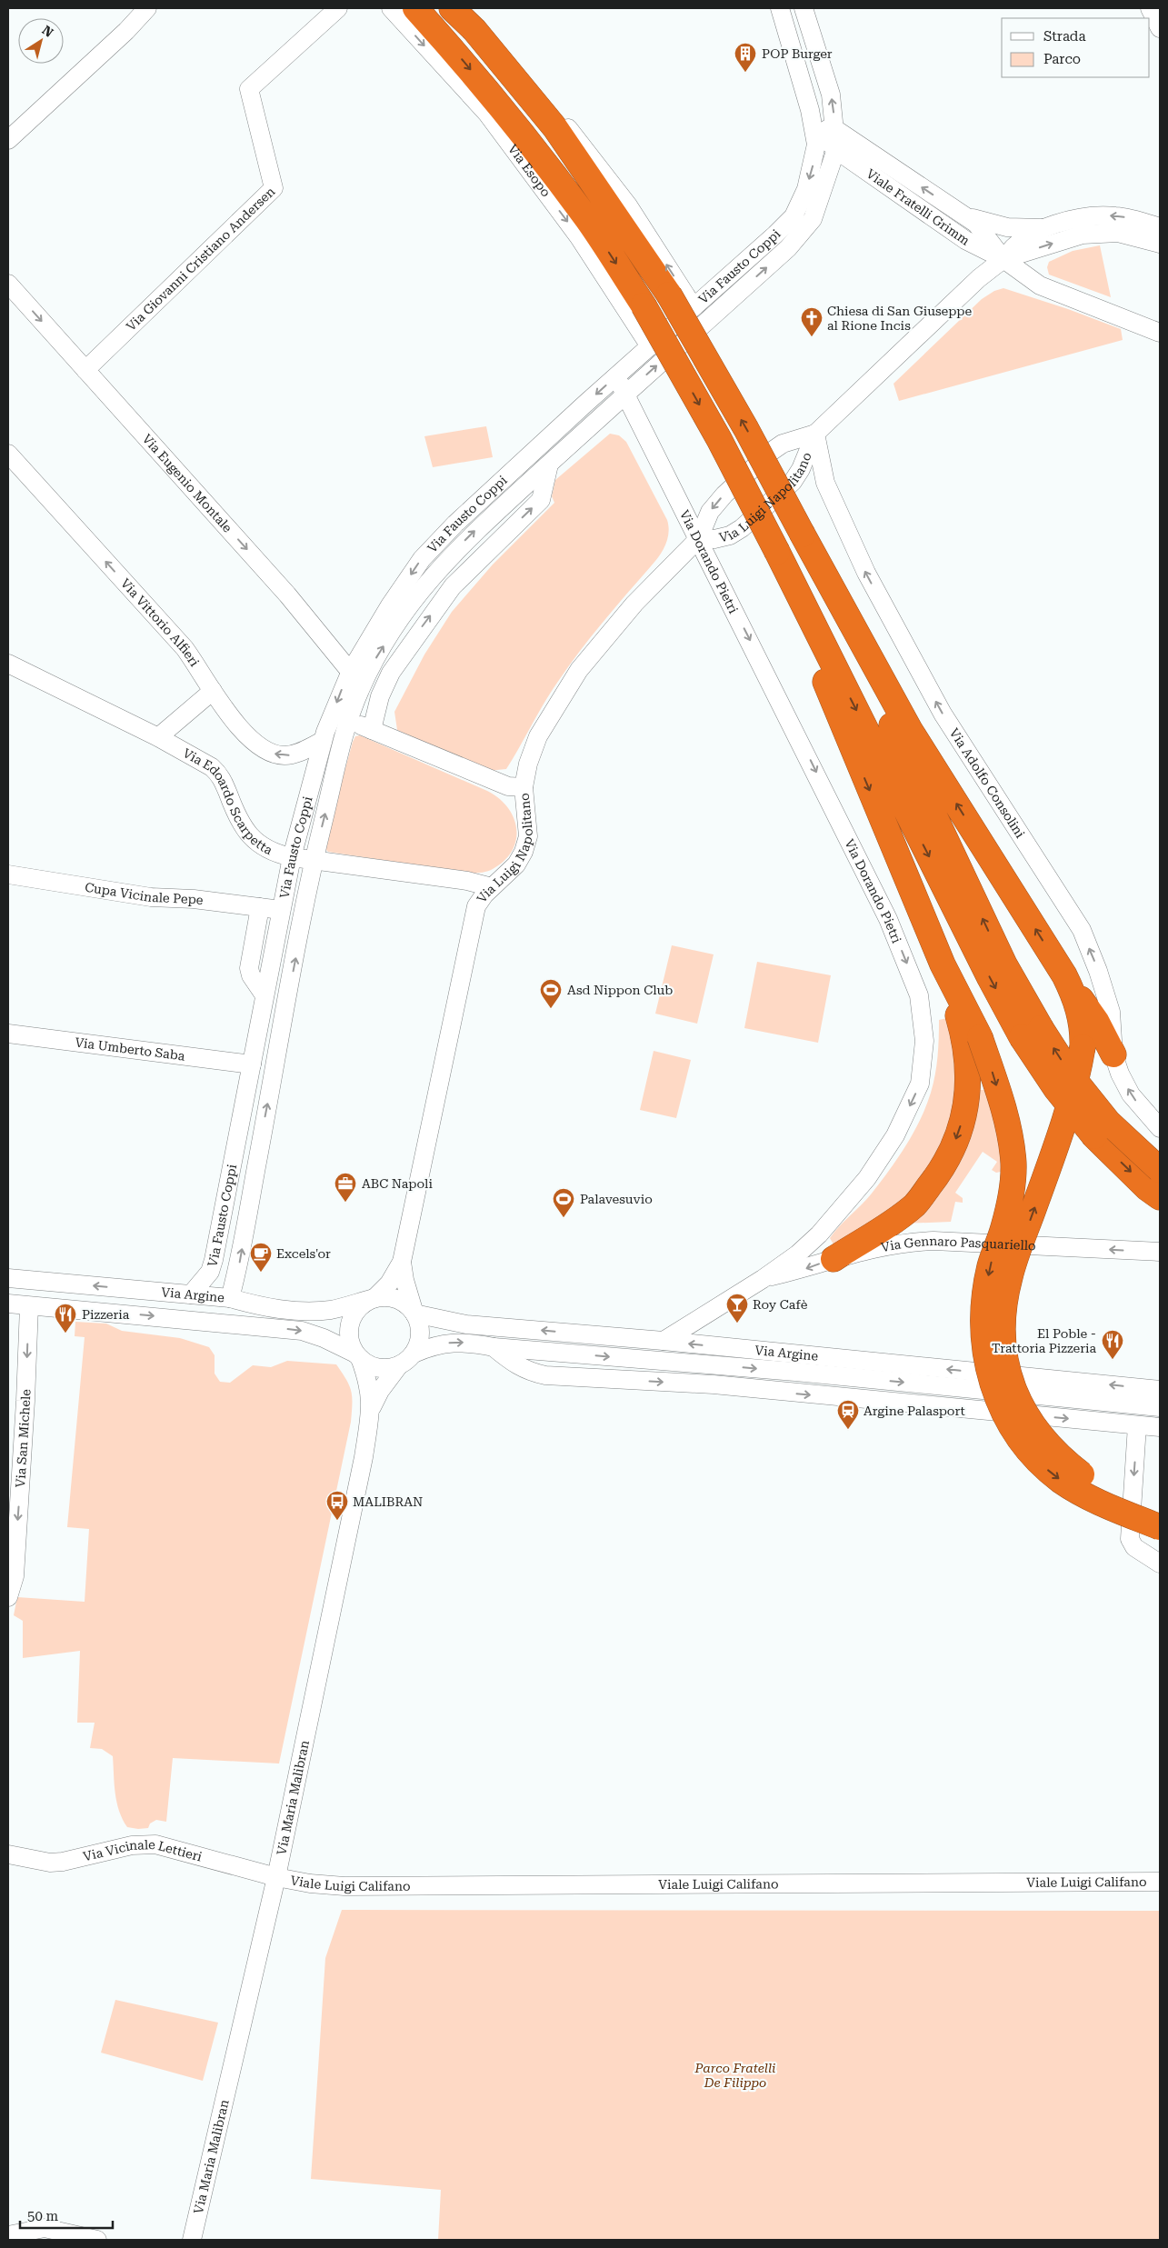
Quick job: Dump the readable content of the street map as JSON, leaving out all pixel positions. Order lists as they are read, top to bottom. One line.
{"streets":{"street":["Via Esopo","Viale Fratelli Grimm","Via Giovanni Cristiano Andersen","Via Fausto Coppi","Via Eugenio Montale","Via Luigi Napolitano","Via Dorando Pietri","Via Vittorio Alfieri","Via Adolfo Consolini","Via Edoardo Scarpetta","Cupa Vicinale Pepe","Via Umberto Saba","Via Gennaro Pasquariello","Via Argine","Via San Michele","Via Maria Malibran","Via Vicinale Lettieri","Viale Luigi Califano"]},"crossings":[["Via Esopo","Via Fausto Coppi"],["Viale Fratelli Grimm","Via Fausto Coppi"],["Viale Fratelli Grimm","Via Luigi Napolitano"],["Via Giovanni Cristiano Andersen","Via Eugenio Montale"],["Via Fausto Coppi","Via Eugenio Montale"],["Via Fausto Coppi","Via Dorando Pietri"],["Via Fausto Coppi","Via Vittorio Alfieri"],["Via Fausto Coppi","Via Edoardo Scarpetta"],["Via Fausto Coppi","Cupa Vicinale Pepe"],["Via Fausto Coppi","Via Umberto Saba"],["Via Fausto Coppi","Via Argine"],["Via Luigi Napolitano","Via Dorando Pietri"],["Via Luigi Napolitano","Via Adolfo Consolini"],["Via Luigi Napolitano","Via Edoardo Scarpetta"],["Via Luigi Napolitano","Via Argine"],["Via Luigi Napolitano","Via Maria Malibran"],["Via Dorando Pietri","Via Gennaro Pasquariello"],["Via Dorando Pietri","Via Argine"],["Via Argine","Via San Michele"],["Via Argine","Via Maria Malibran"],["Via Maria Malibran","Via Vicinale Lettieri"],["Via Maria Malibran","Viale Luigi Califano"],["Via Vicinale Lettieri","Viale Luigi Califano"]],"one_way":["Via Eugenio Montale","Via Dorando Pietri","Via Vittorio Alfieri","Via Adolfo Consolini","Via Gennaro Pasquariello","Via San Michele"],"parks":["Parco Fratelli De Filippo"],"places":{"building":["POP Burger"],"church":["Chiesa di San Giuseppe al Rione Incis"],"sports":["Asd Nippon Club","Palavesuvio"],"office":["ABC Napoli"],"cafe":["Excels'or"],"bar":["Roy Cafè"],"restaurant":["Pizzeria","El Poble - Trattoria Pizzeria"],"station":["Argine Palasport"],"bus stop":["MALIBRAN"]},"legend":["Strada","Parco"],"scale_bar":"50 m","north":"top right"}
